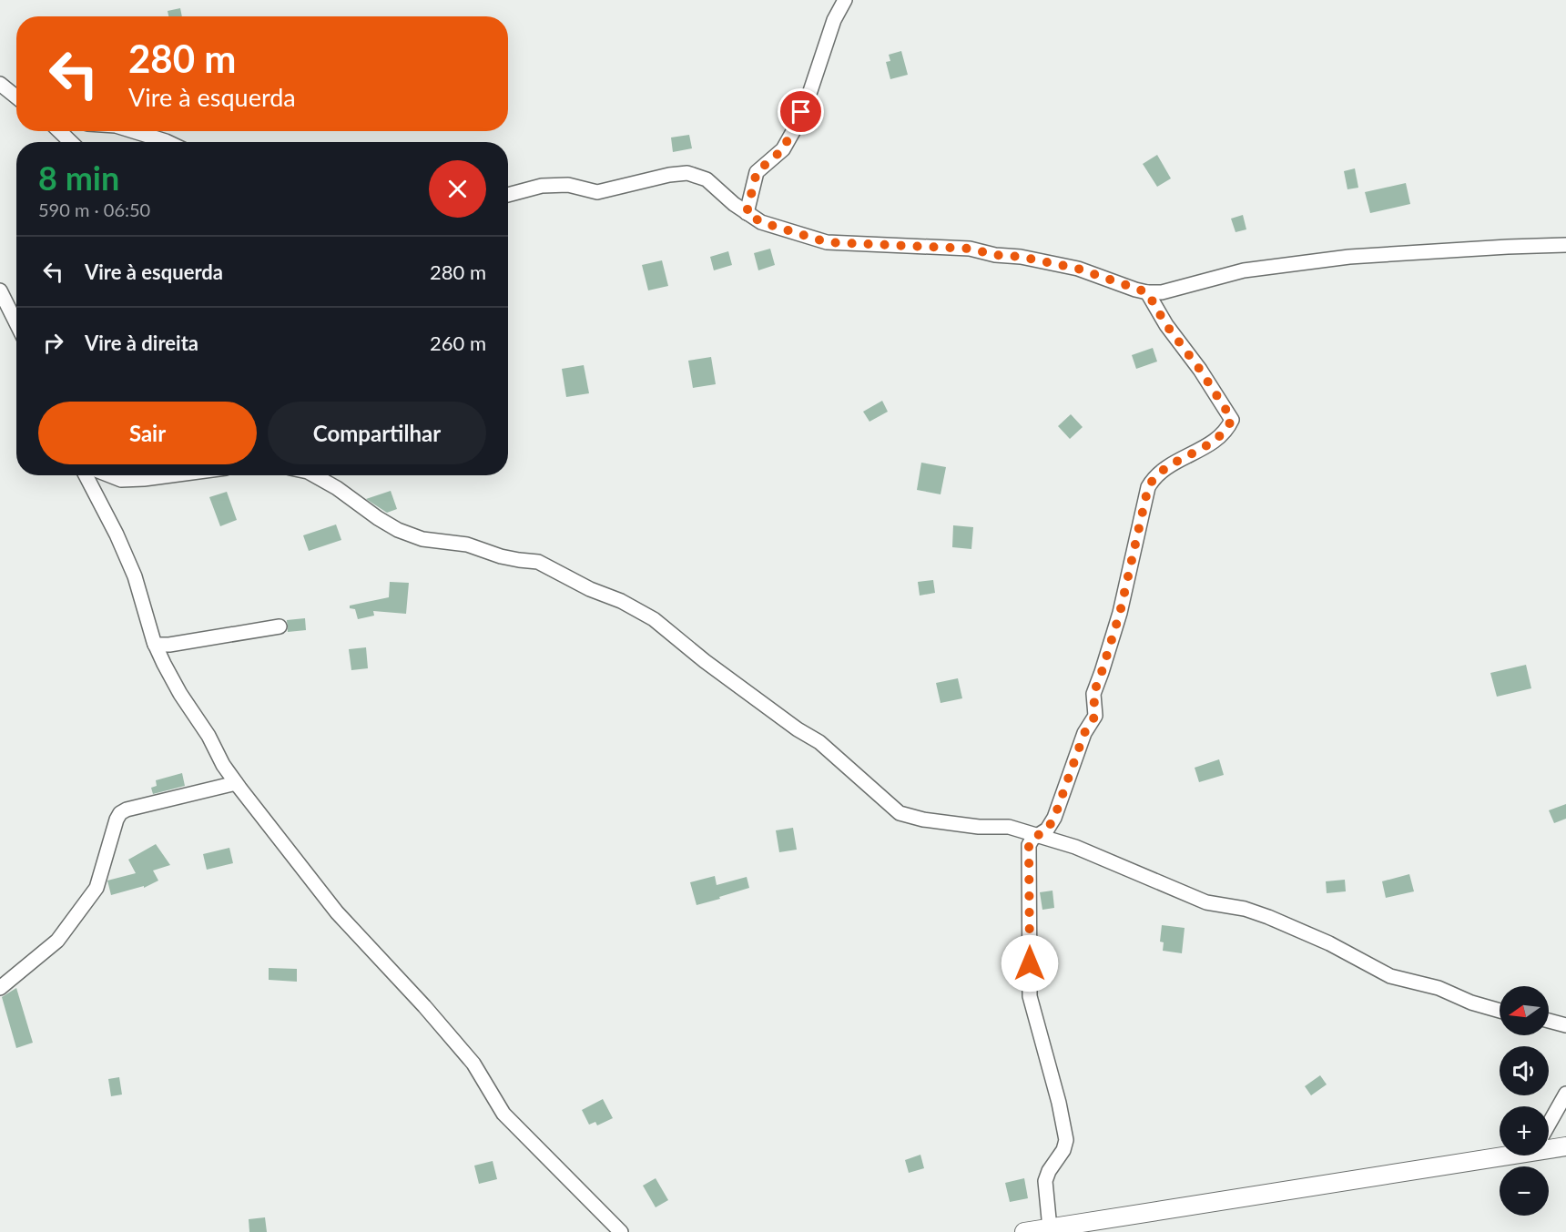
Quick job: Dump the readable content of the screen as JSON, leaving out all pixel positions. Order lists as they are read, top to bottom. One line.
{"north":"left","page":{"turn":["280 m","Vire à esquerda"],"heading":["8 min","590 m · 06:50"],"list":[{"name":"Vire à esquerda","value":"280 m"},{"name":"Vire à direita","value":"260 m"}],"buttons":["Sair","Compartilhar"],"map_buttons":["+","−"]}}
